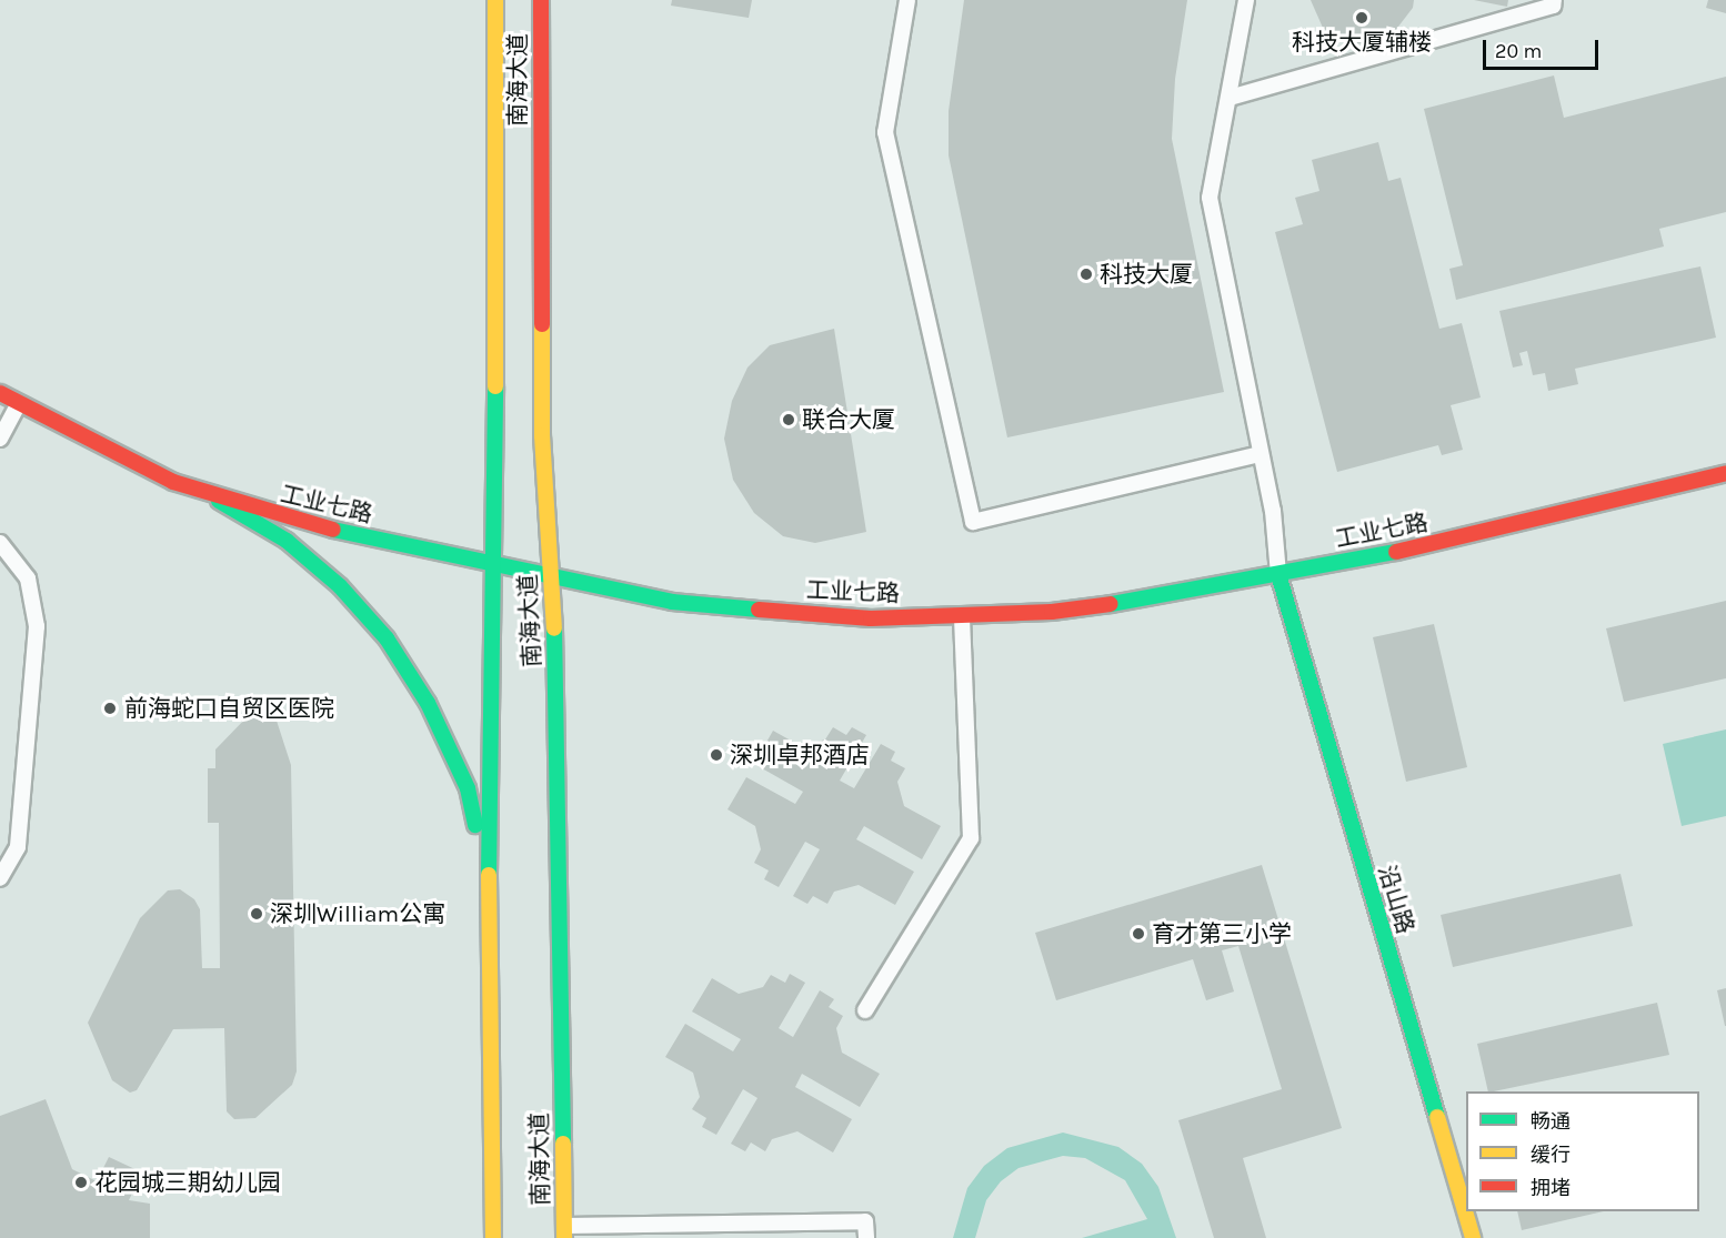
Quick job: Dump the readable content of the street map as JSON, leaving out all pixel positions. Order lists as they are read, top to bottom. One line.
{"streets":{"main road":["南海大道","工业七路","沿山路"]},"crossings":[["南海大道","工业七路"],["工业七路","沿山路"]],"places":["科技大厦辅楼","科技大厦","联合大厦","前海蛇口自贸区医院","深圳卓邦酒店","深圳William公寓","育才第三小学","花园城三期幼儿园"],"legend":["畅通","缓行","拥堵"],"scale_bar":"20 m"}
